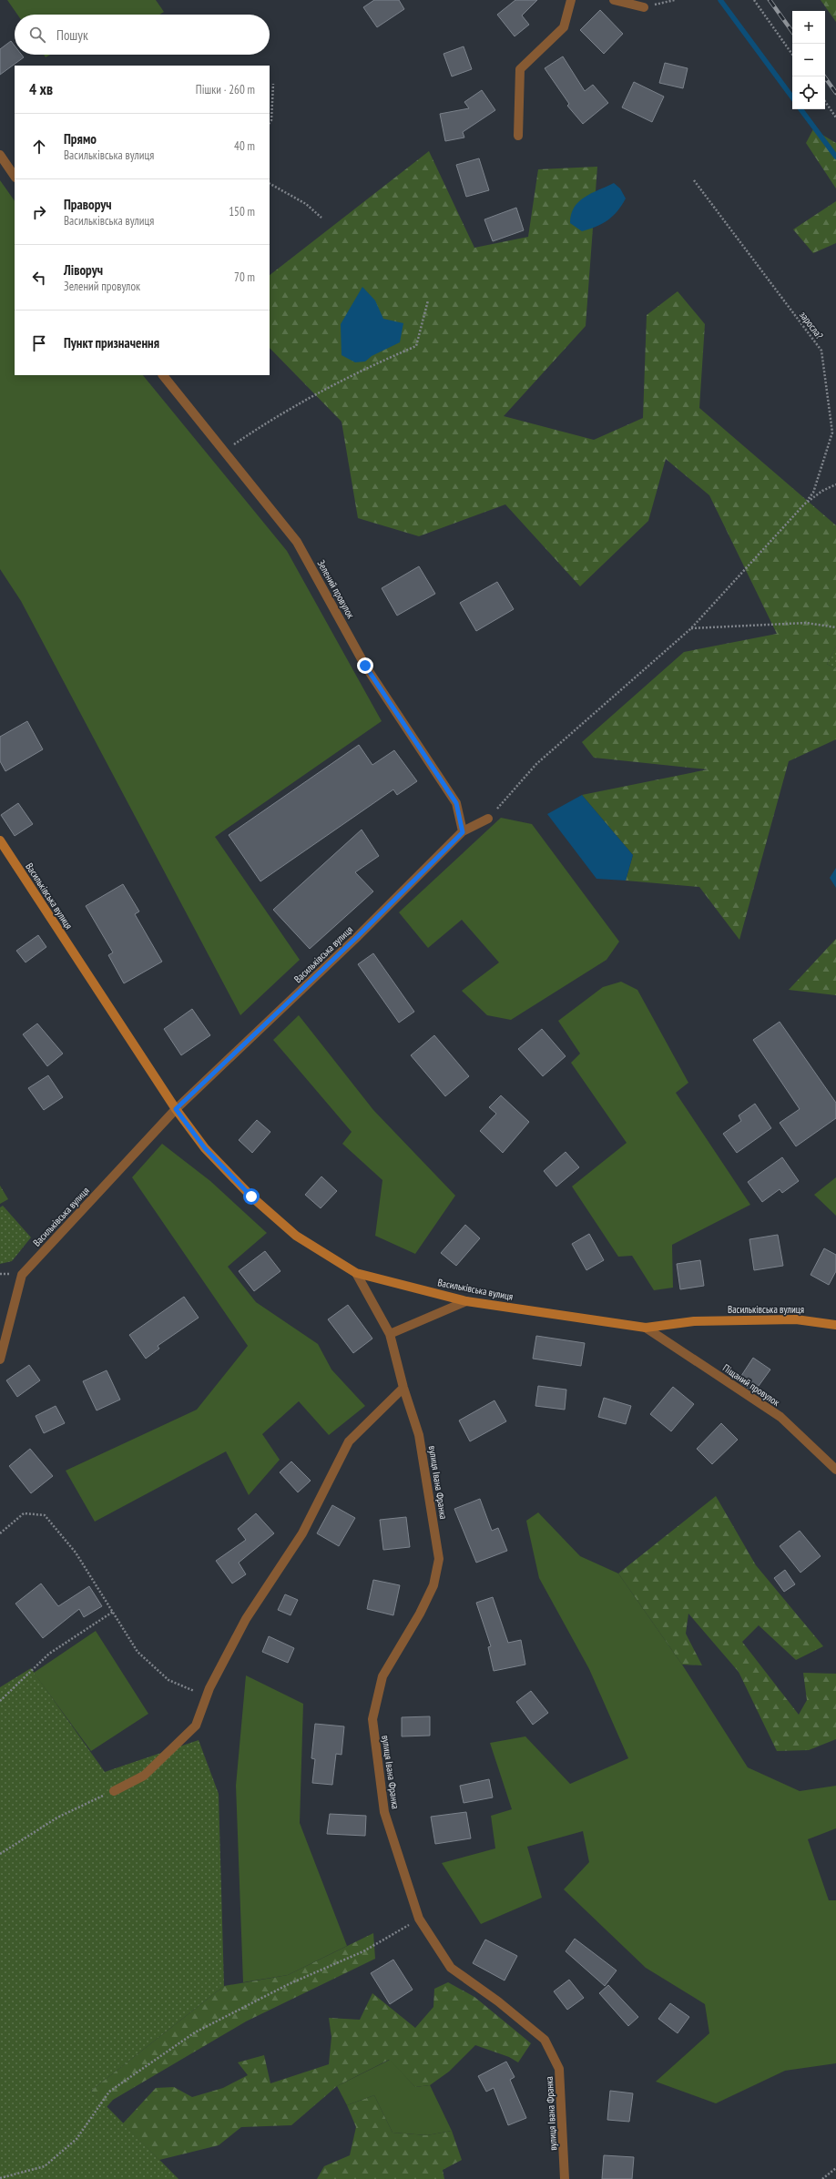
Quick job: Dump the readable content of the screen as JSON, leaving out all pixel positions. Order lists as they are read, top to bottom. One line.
{"streets":{"street":["Зелений провулок","Васильківська вулиця","Піщаний провулок","вулиця Івана Франка"],"path":["заросла?"]},"crossings":[["Зелений провулок","Васильківська вулиця"],["Васильківська вулиця","Піщаний провулок"],["Васильківська вулиця","вулиця Івана Франка"]],"page":{"map_buttons":["+","−"],"search":"Пошук","heading":["4 хв","Пішки · 260 m"],"list":[["Прямо","Васильківська вулиця","40 m"],["Праворуч","Васильківська вулиця","150 m"],["Ліворуч","Зелений провулок","70 m"],"Пункт призначення"]}}
